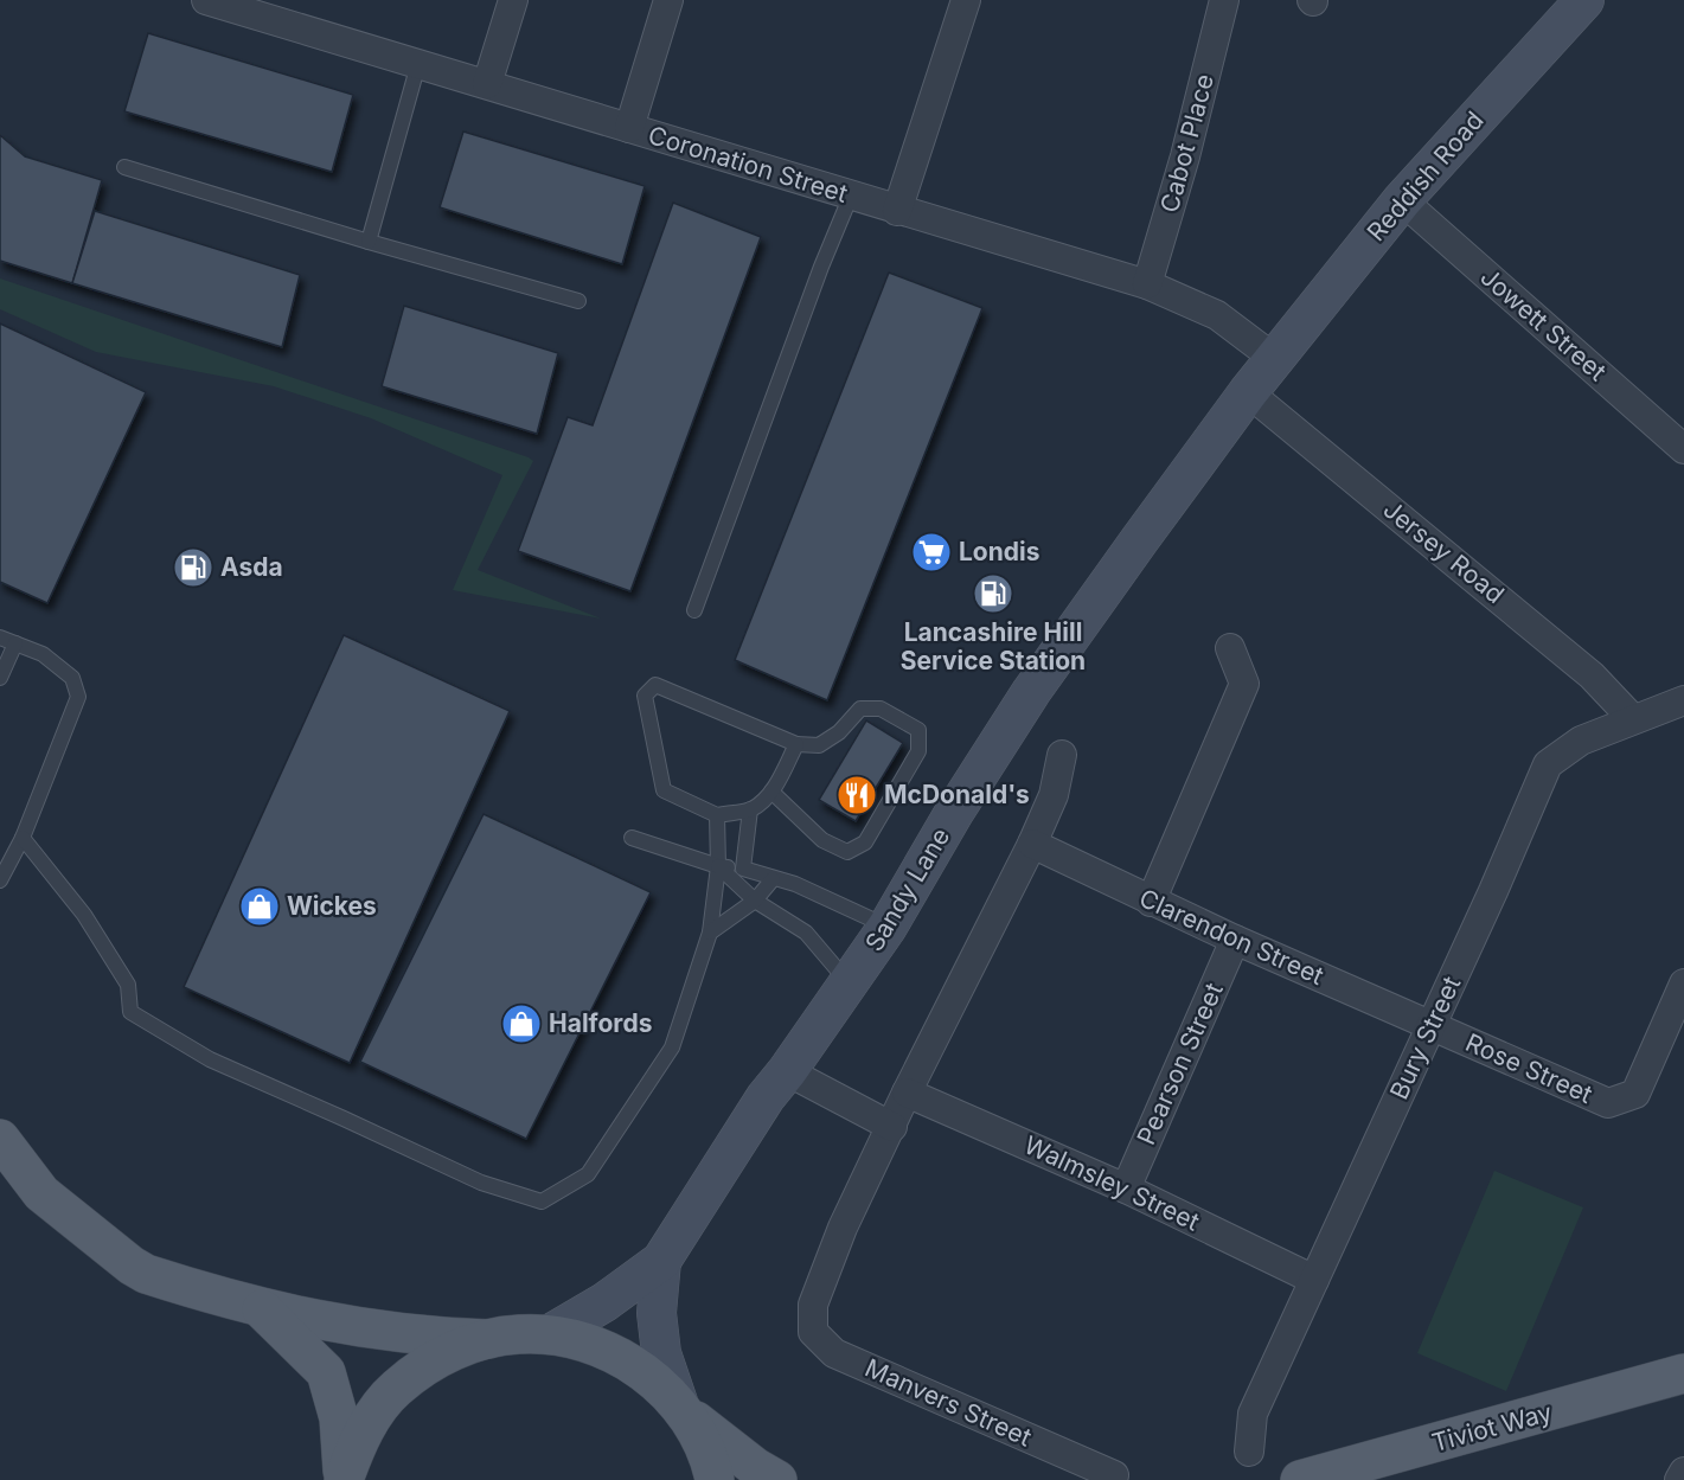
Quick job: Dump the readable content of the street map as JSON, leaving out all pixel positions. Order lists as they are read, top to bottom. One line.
{"streets":{"main road":["Reddish Road","Sandy Lane","Tiviot Way"],"street":["Cabot Place","Coronation Street","Jowett Street","Jersey Road","Clarendon Street","Bury Street","Pearson Street","Rose Street","Walmsley Street","Manvers Street"]},"crossings":[["Cabot Place","Coronation Street"],["Coronation Street","Reddish Road"],["Coronation Street","Sandy Lane"],["Reddish Road","Jowett Street"],["Reddish Road","Sandy Lane"],["Jersey Road","Sandy Lane"],["Jersey Road","Bury Street"],["Clarendon Street","Bury Street"],["Clarendon Street","Pearson Street"],["Clarendon Street","Rose Street"],["Bury Street","Rose Street"],["Bury Street","Walmsley Street"],["Pearson Street","Walmsley Street"]],"places":{"supermarket":["Londis"],"fuel station":["Asda","Lancashire Hill Service Station"],"restaurant":["McDonald's"],"shop":["Wickes","Halfords"]}}
